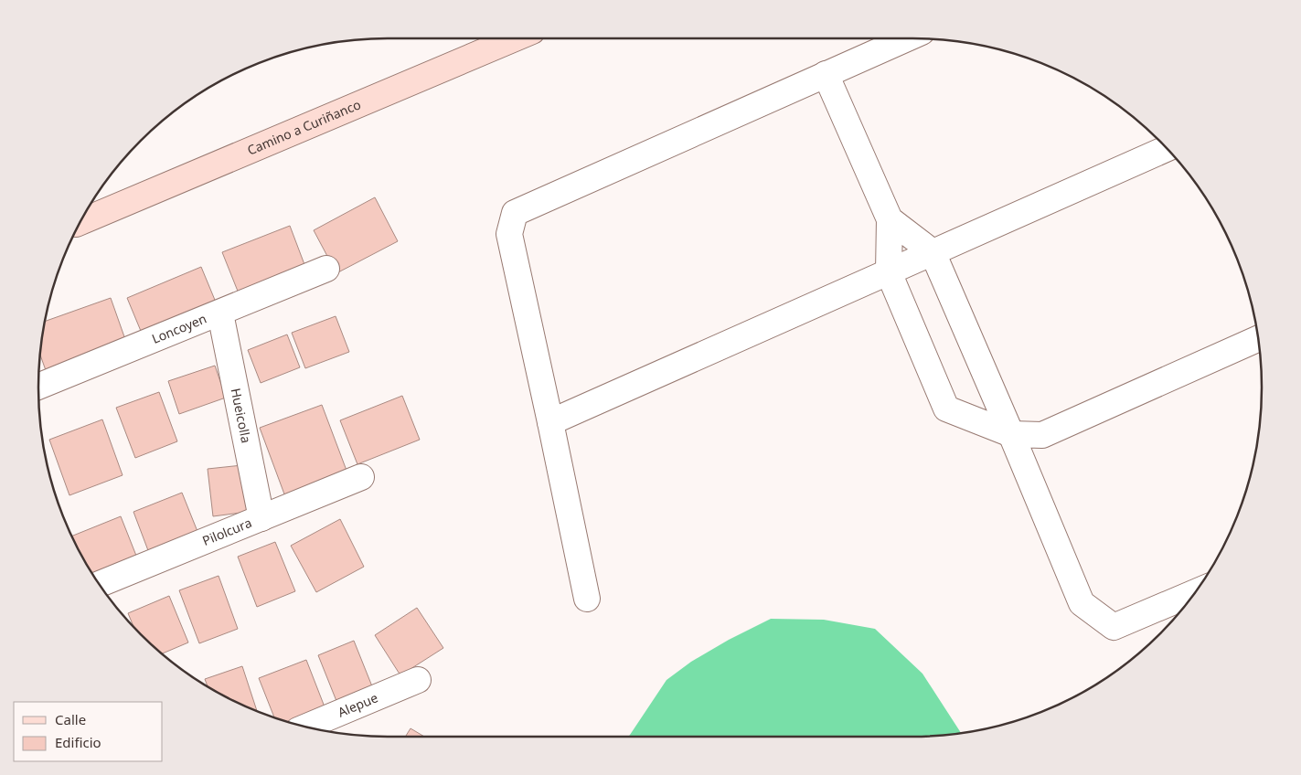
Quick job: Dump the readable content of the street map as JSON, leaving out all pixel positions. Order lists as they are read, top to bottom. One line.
{"streets":{"street":["Camino a Curiñanco","Loncoyen","Hueicolla","Pilolcura","Alepue"]},"crossings":[["Loncoyen","Hueicolla"],["Hueicolla","Pilolcura"]],"legend":["Calle","Edificio"]}
